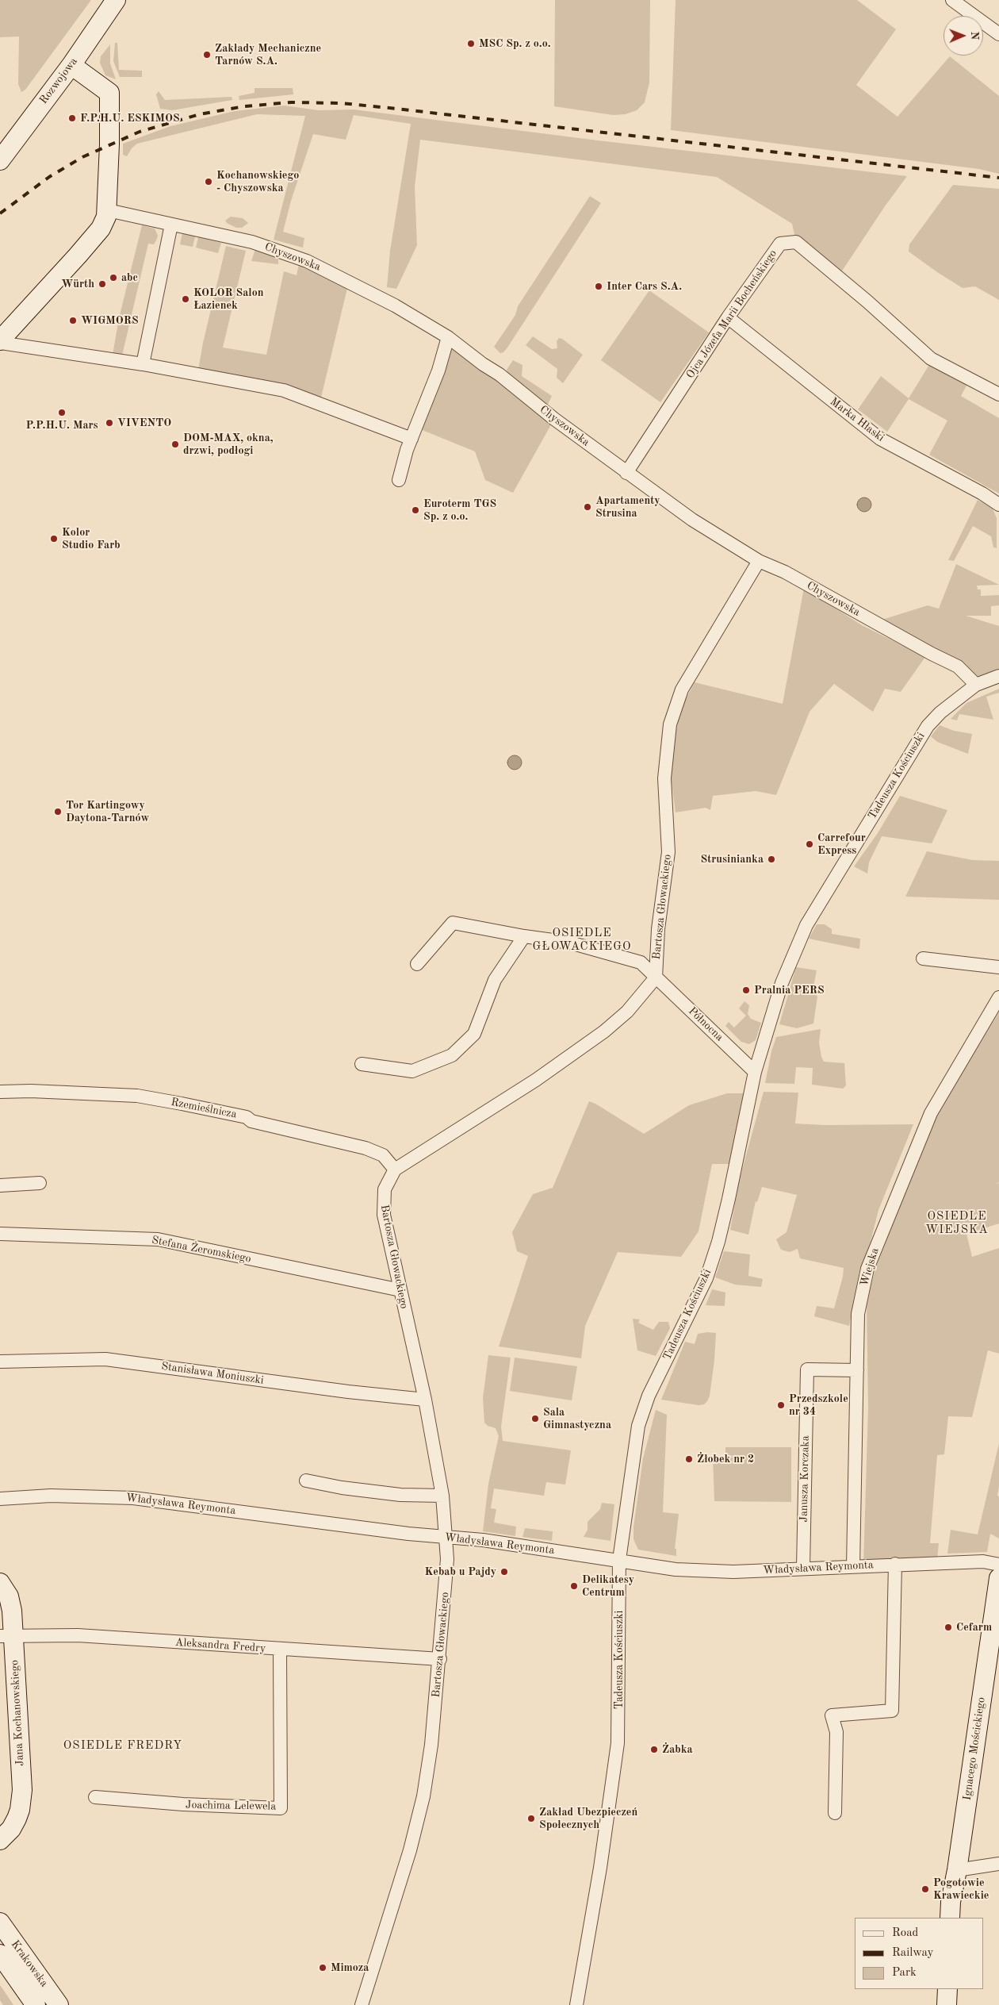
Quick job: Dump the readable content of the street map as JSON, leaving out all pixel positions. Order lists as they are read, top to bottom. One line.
{"streets":{"street":["Rozwojowa","Chyszowska","Ojca Józefa Marii Bocheńskiego","Marka Hłaski","Tadeusza Kościuszki","Bartosza Głowackiego","Północna","Rzemieślnicza","Stefana Żeromskiego","Wiejska","Stanisława Moniuszki","Janusza Korczaka","Władysława Reymonta","Aleksandra Fredry","Jana Kochanowskiego","Ignacego Mościckiego","Joachima Lelewela","Krakowska"]},"crossings":[["Chyszowska","Ojca Józefa Marii Bocheńskiego"],["Chyszowska","Tadeusza Kościuszki"],["Chyszowska","Bartosza Głowackiego"],["Ojca Józefa Marii Bocheńskiego","Marka Hłaski"],["Tadeusza Kościuszki","Północna"],["Tadeusza Kościuszki","Władysława Reymonta"],["Bartosza Głowackiego","Północna"],["Bartosza Głowackiego","Rzemieślnicza"],["Bartosza Głowackiego","Stefana Żeromskiego"],["Bartosza Głowackiego","Stanisława Moniuszki"],["Bartosza Głowackiego","Władysława Reymonta"],["Bartosza Głowackiego","Aleksandra Fredry"],["Wiejska","Janusza Korczaka"],["Wiejska","Władysława Reymonta"],["Janusza Korczaka","Władysława Reymonta"],["Aleksandra Fredry","Jana Kochanowskiego"],["Aleksandra Fredry","Joachima Lelewela"]],"districts":["OSIEDLE GŁOWACKIEGO","OSIEDLE WIEJSKA","OSIEDLE FREDRY"],"places":["MSC Sp. z o.o.","Zakłady Mechaniczne Tarnów S.A.","F.P.H.U. ESKIMOS","Kochanowskiego - Chyszowska","abc","Würth","Inter Cars S.A.","KOLOR Salon Łazienek","WIGMORS","P.P.H.U. Mars","VIVENTO","DOM-MAX, okna, drzwi, podłogi","Apartamenty Strusina","Euroterm TGS Sp. z o.o.","Kolor Studio Farb","Tor Kartingowy Daytona-Tarnów","Carrefour Express","Strusinianka","Pralnia PERS","Przedszkole nr 34","Sala Gimnastyczna","Żłobek nr 2","Kebab u Pajdy","Delikatesy Centrum","Cefarm","Żabka","Zakład Ubezpieczeń Społecznych","Pogotowie Krawieckie","Mimoza"],"legend":["Road","Railway","Park"],"north":"right"}
